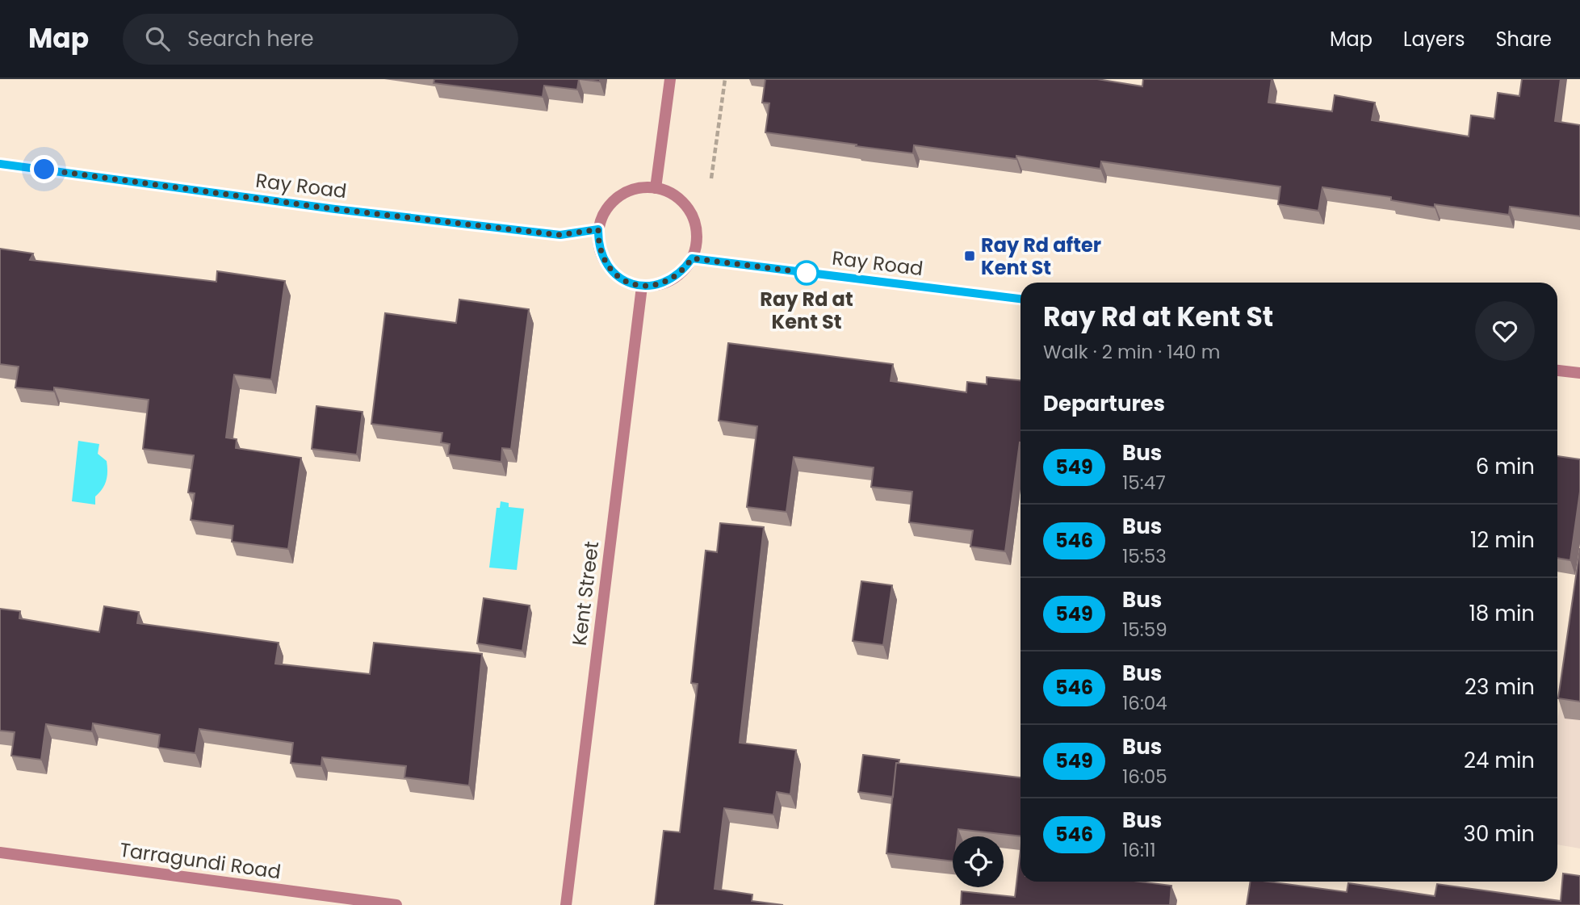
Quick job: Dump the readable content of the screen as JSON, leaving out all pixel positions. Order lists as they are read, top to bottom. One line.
{"streets":{"street":["Ray Road","Kent Street","Tarragundi Road"]},"crossings":[["Ray Road","Kent Street"]],"places":{"transit":["Ray Rd after Kent St"],"other":["Ray Rd at Kent St"]},"lines":["bus line 549"],"page":{"header":"Map","search":"Search here","nav":["Map","Layers","Share"],"heading":[["Ray Rd at Kent St","Walk · 2 min · 140 m"],"Departures"],"list":[{"mark":"549","name":"Bus","note":"15:47","value":"6 min"},{"mark":"546","name":"Bus","note":"15:53","value":"12 min"},{"mark":"549","name":"Bus","note":"15:59","value":"18 min"},{"mark":"546","name":"Bus","note":"16:04","value":"23 min"},{"mark":"549","name":"Bus","note":"16:05","value":"24 min"},{"mark":"546","name":"Bus","note":"16:11","value":"30 min"}]}}
